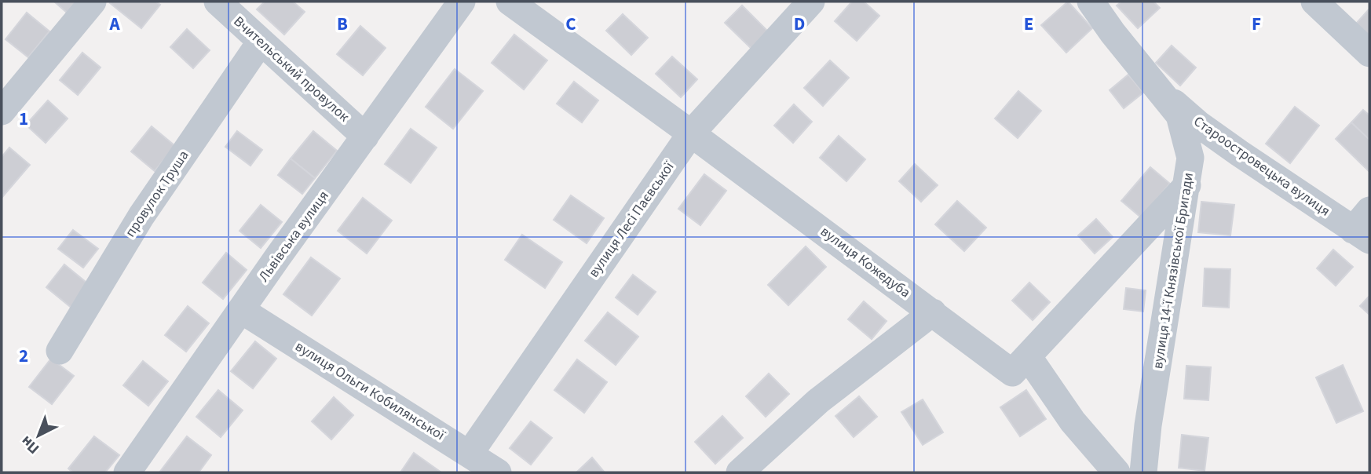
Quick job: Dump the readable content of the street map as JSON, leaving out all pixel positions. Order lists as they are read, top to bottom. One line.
{"streets":{"street":["Вчительський провулок","Староостровецька вулиця","провулок Труша","вулиця Лесі Паєвської","Львівська вулиця","вулиця Кожедуба","вулиця 14-ї Князівської Бригади","вулиця Ольги Кобилянської"]},"crossings":[["Вчительський провулок","провулок Труша"],["Вчительський провулок","Львівська вулиця"],["Староостровецька вулиця","вулиця 14-ї Князівської Бригади"],["вулиця Лесі Паєвської","вулиця Кожедуба"],["вулиця Лесі Паєвської","вулиця Ольги Кобилянської"],["Львівська вулиця","вулиця Ольги Кобилянської"],["вулиця Кожедуба","вулиця 14-ї Князівської Бригади"]],"north":"bottom left","grid":{"columns":["A","B","C","D","E","F"],"rows":["1","2"]}}
